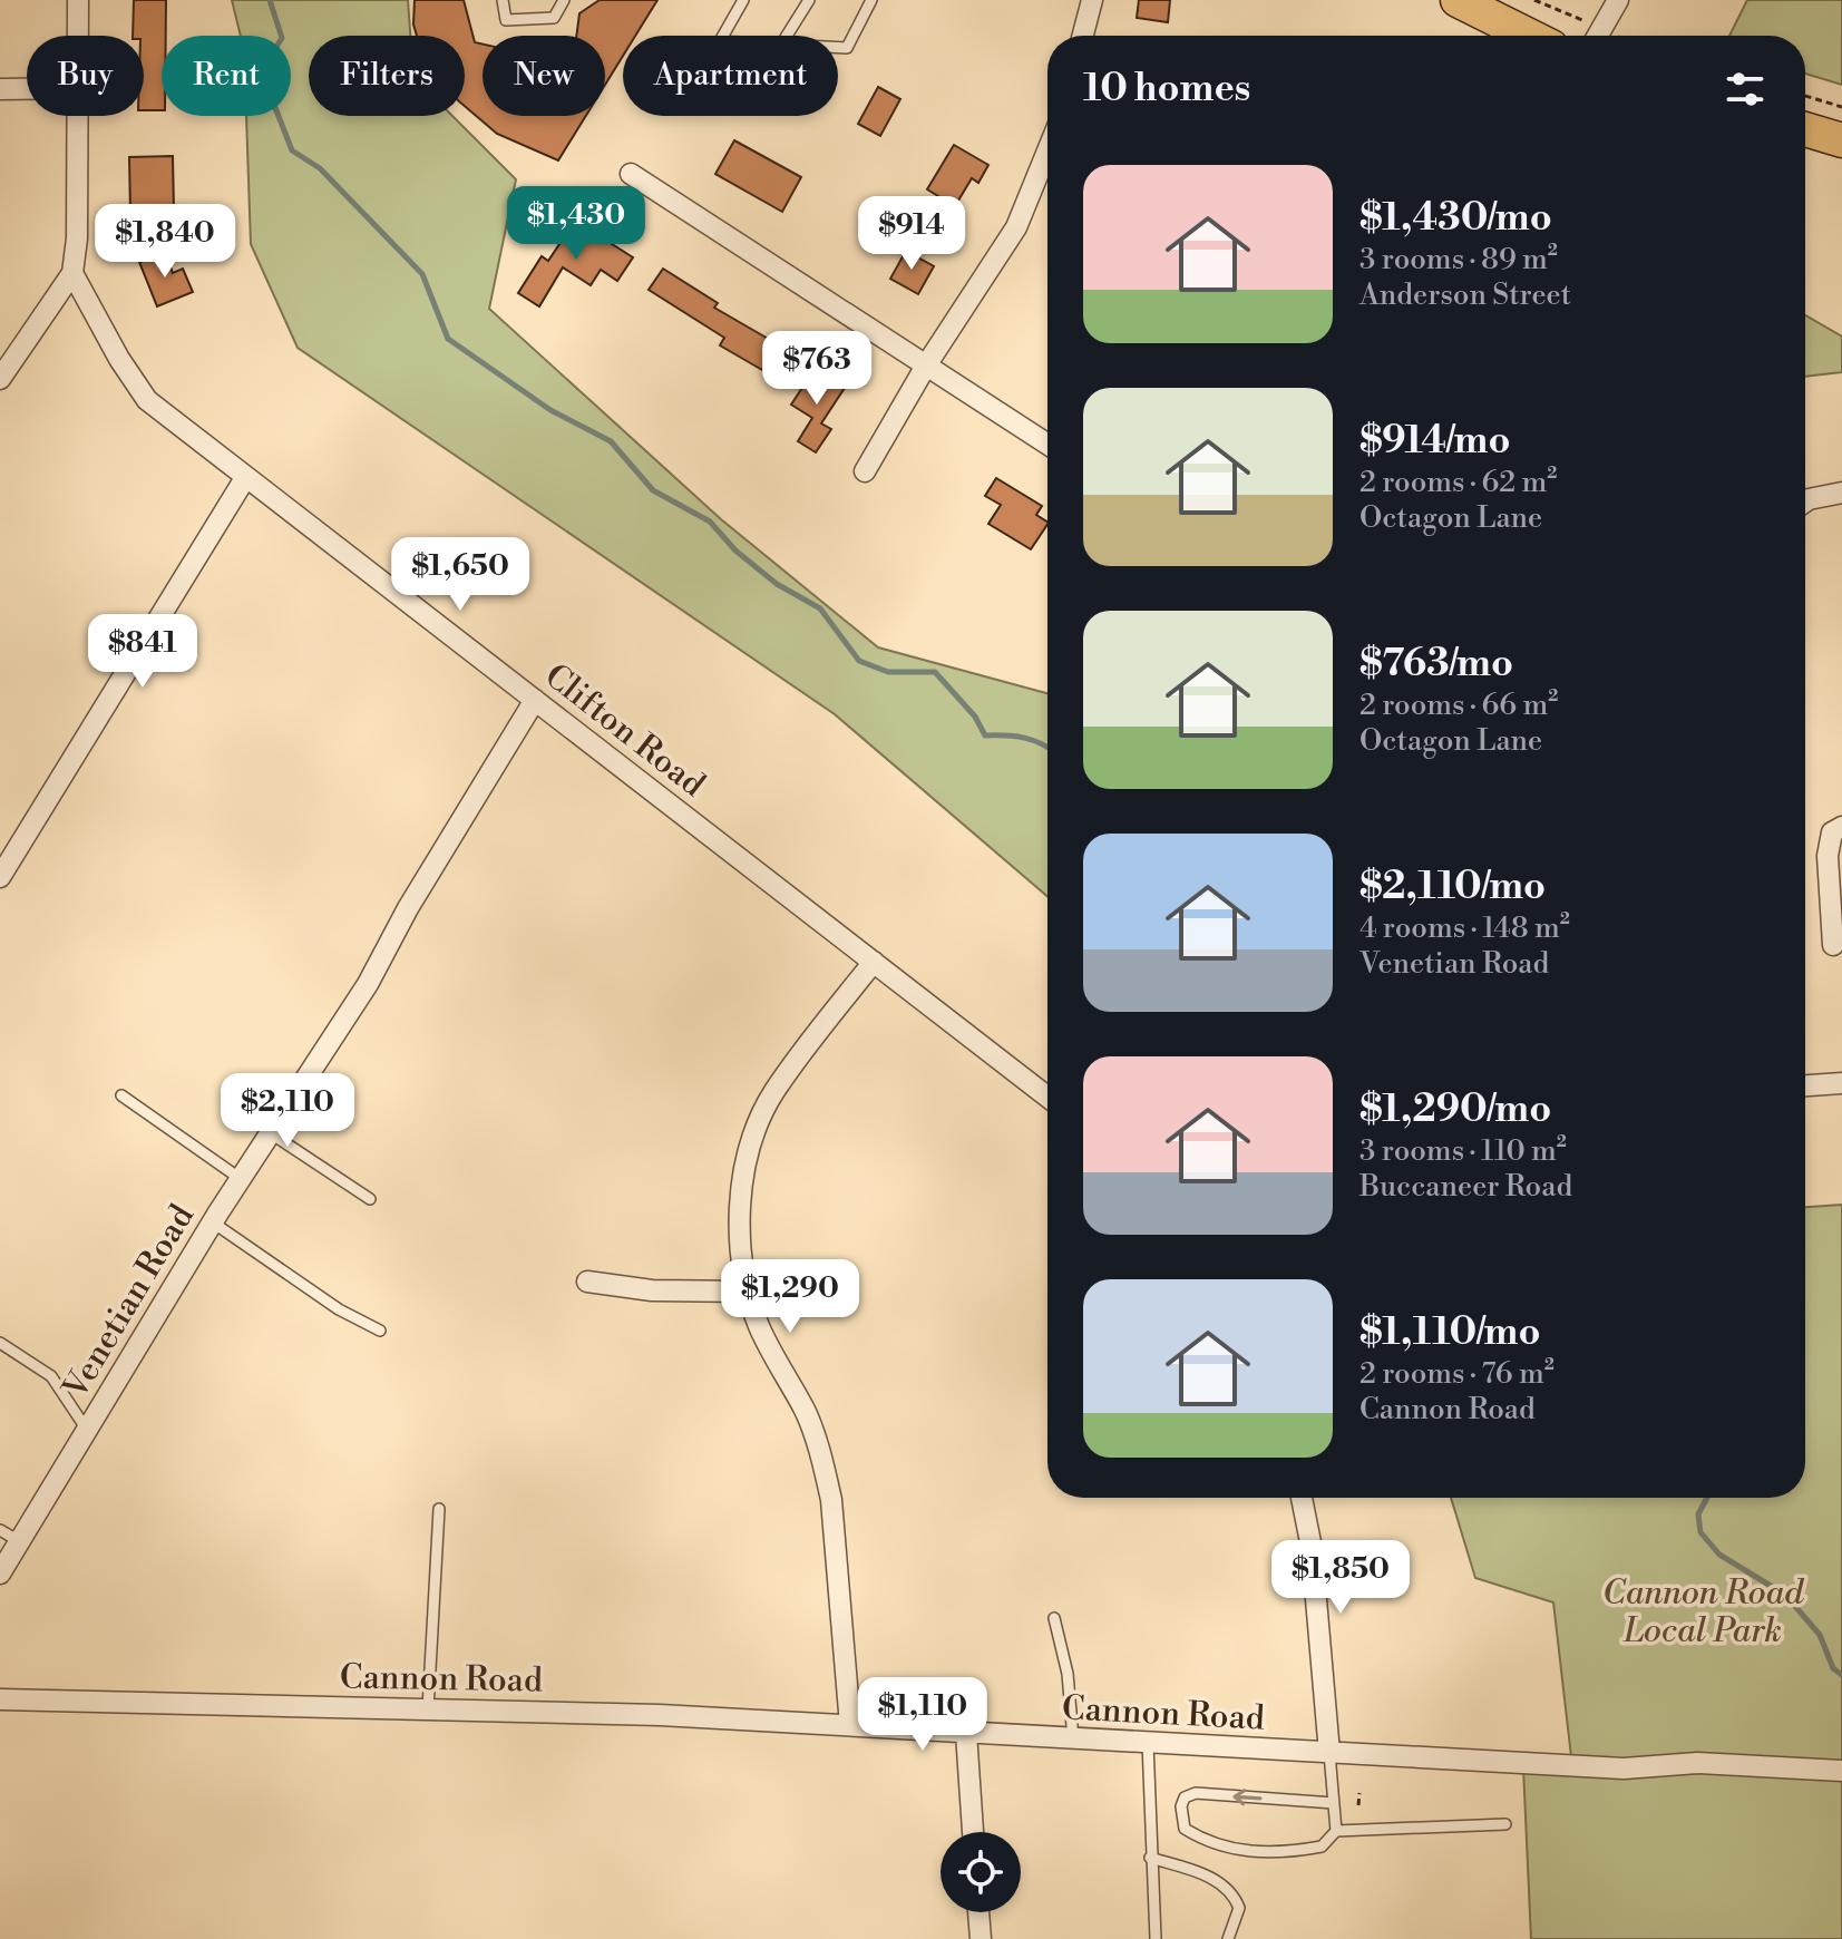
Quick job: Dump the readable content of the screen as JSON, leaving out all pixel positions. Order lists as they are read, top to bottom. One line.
{"streets":{"street":["Clifton Road","Venetian Road","Cannon Road"]},"crossings":[["Clifton Road","Venetian Road"]],"parks":["Cannon Road Local Park"],"page":{"chip":["Buy","Rent","Filters","New","Apartment"],"heading":"10 homes","list":[{"name":"$1,430/mo","note":"3 rooms · 89 m² · Anderson Street"},{"name":"$914/mo","note":"2 rooms · 62 m² · Octagon Lane"},{"name":"$763/mo","note":"2 rooms · 66 m² · Octagon Lane"},{"name":"$2,110/mo","note":"4 rooms · 148 m² · Venetian Road"},{"name":"$1,290/mo","note":"3 rooms · 110 m² · Buccaneer Road"},{"name":"$1,110/mo","note":"2 rooms · 76 m² · Cannon Road"}],"price":["$1,430","$914","$1,840","$763","$1,650","$841","$2,110","$1,290","$1,850","$1,110"]}}
